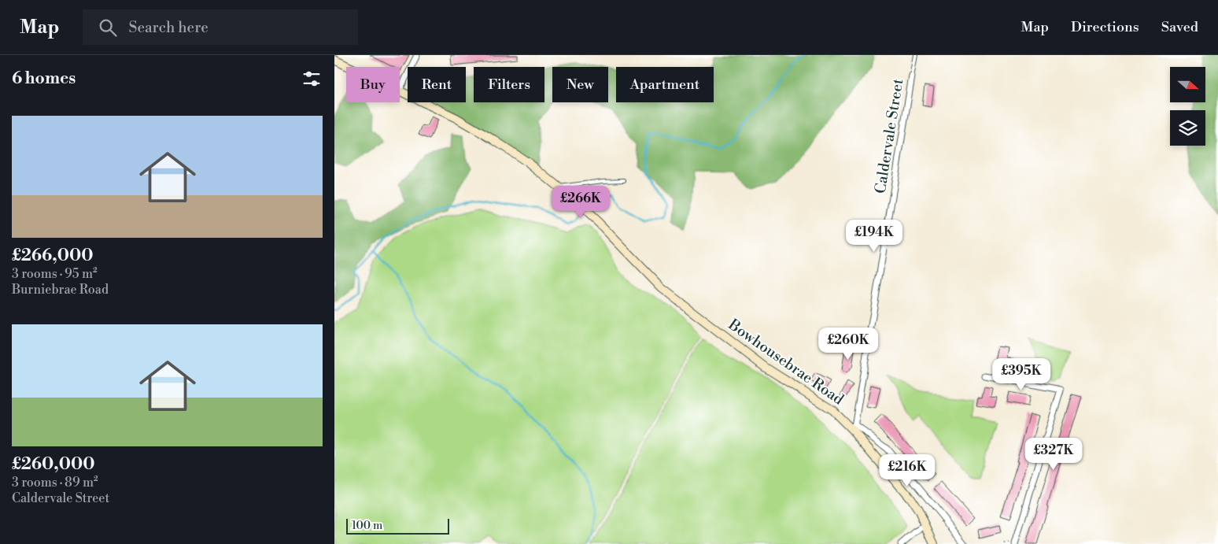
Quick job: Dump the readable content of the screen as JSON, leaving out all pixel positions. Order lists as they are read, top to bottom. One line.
{"streets":{"street":["Caldervale Street","Bowhousebrae Road"]},"crossings":[["Caldervale Street","Bowhousebrae Road"]],"scale_bar":"100 m","north":"right","page":{"header":"Map","search":"Search here","nav":["Map","Directions","Saved"],"heading":"6 homes","chip":["Buy","Rent","Filters","New","Apartment"],"list":[{"name":"£266,000","note":"3 rooms · 95 m² · Burniebrae Road"},{"name":"£260,000","note":"3 rooms · 89 m² · Caldervale Street"}],"price":["£266K","£194K","£260K","£395K","£327K","£216K"],"scale":"100 m"}}
